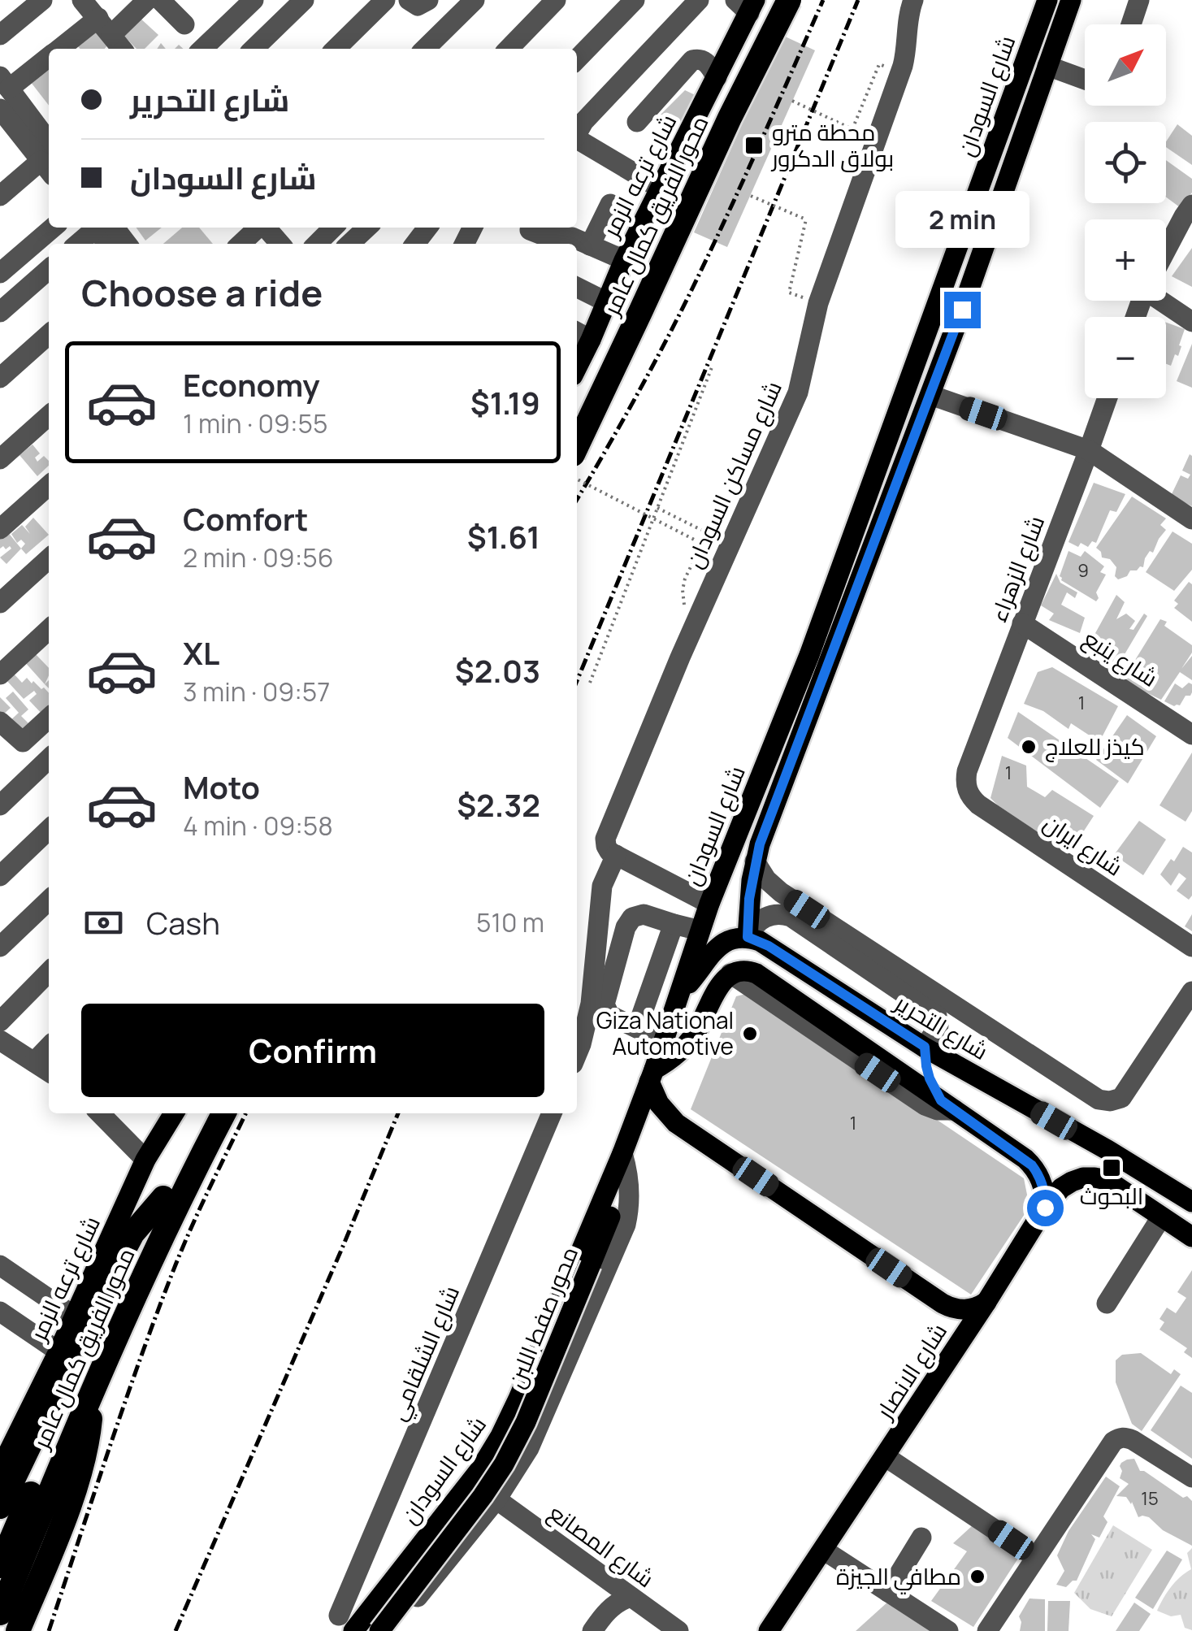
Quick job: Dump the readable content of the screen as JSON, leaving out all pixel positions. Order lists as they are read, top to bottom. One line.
{"streets":{"highway":["محور الفريق كمال عامر"],"main road":["شارع السودان","شارع ترعه الزمر","شارع التحرير","محور صفط اللبن","شارع الانصار"],"street":["شارع مساكن السودان","شارع الزهراء","شارع ينبع","شارع ايران","شارع الشلقامي","شارع المصانع"]},"crossings":[["شارع السودان","شارع التحرير"],["شارع السودان","محور صفط اللبن"],["شارع الزهراء","شارع ينبع"],["شارع الزهراء","شارع ايران"]],"places":{"transit":["محطة مترو بولاق الدكرور","البحوث"],"other":["كيذز للعلاج","Giza National Automotive","مطافي الجيزة"]},"house_numbers":["9","1","1","1","15"],"north":"top right","page":{"map_buttons":["+","−"],"banner":["شارع التحرير","شارع السودان"],"bubble":"2 min","heading":"Choose a ride","list":[{"name":"Economy","note":"1 min · 09:55","value":"$1.19"},{"name":"Comfort","note":"2 min · 09:56","value":"$1.61"},{"name":"XL","note":"3 min · 09:57","value":"$2.03"},{"name":"Moto","note":"4 min · 09:58","value":"$2.32"}],"pay":["Cash","510 m"],"buttons":"Confirm"}}
